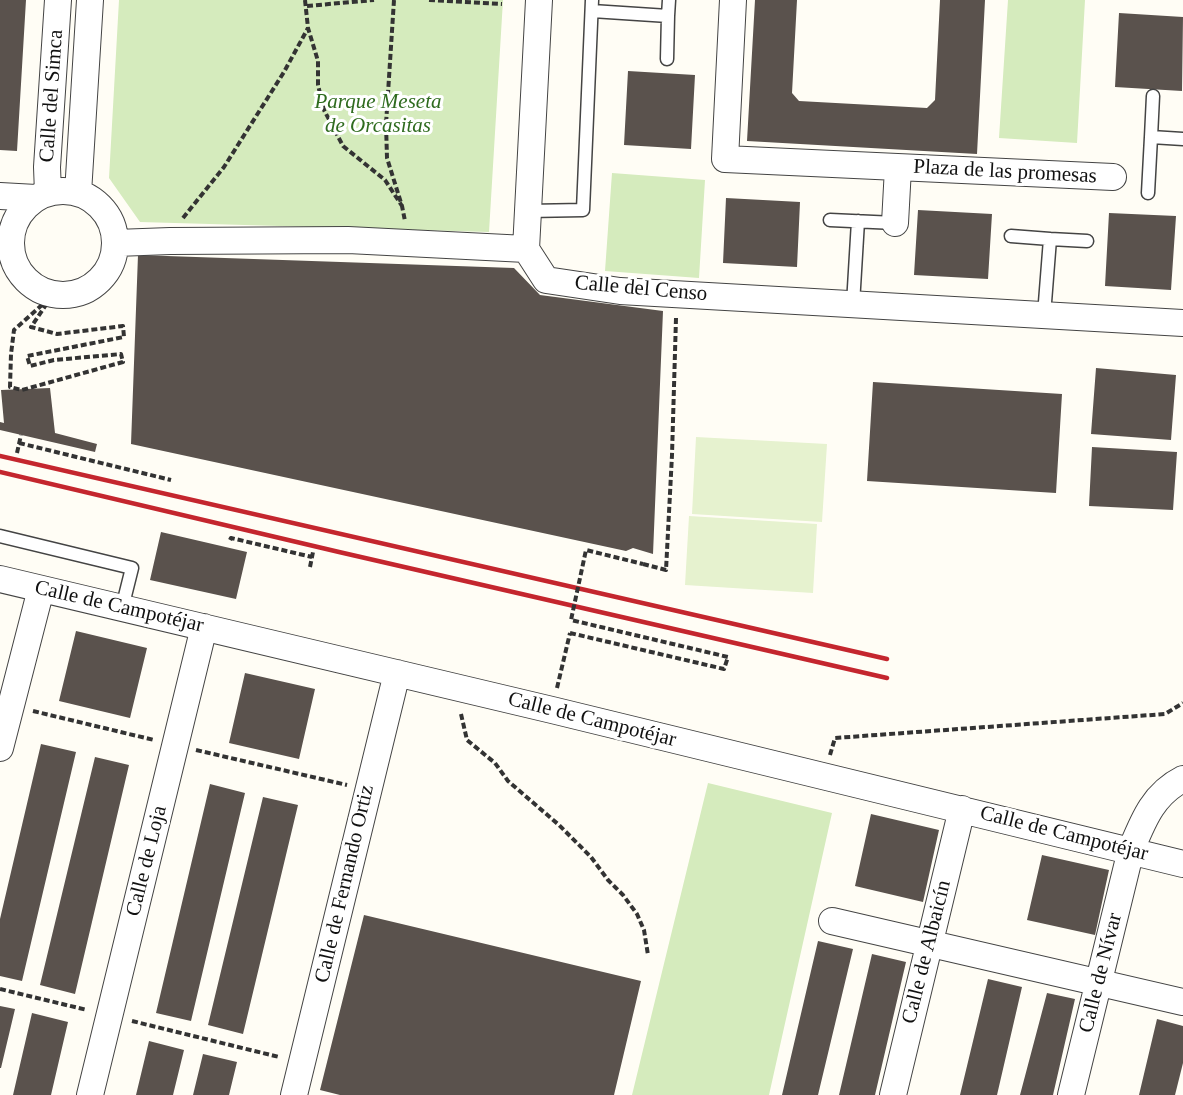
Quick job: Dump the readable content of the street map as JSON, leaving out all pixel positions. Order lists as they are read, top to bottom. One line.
{"streets":{"street":["Calle del Simca","Plaza de las promesas","Calle del Censo","Calle de Campotéjar","Calle de Loja","Calle de Fernando Ortiz","Calle de Albaicín","Calle de Nívar"]},"crossings":[["Calle de Campotéjar","Calle de Loja"],["Calle de Campotéjar","Calle de Fernando Ortiz"],["Calle de Campotéjar","Calle de Albaicín"],["Calle de Campotéjar","Calle de Nívar"]],"parks":["Parque Meseta de Orcasitas"]}
